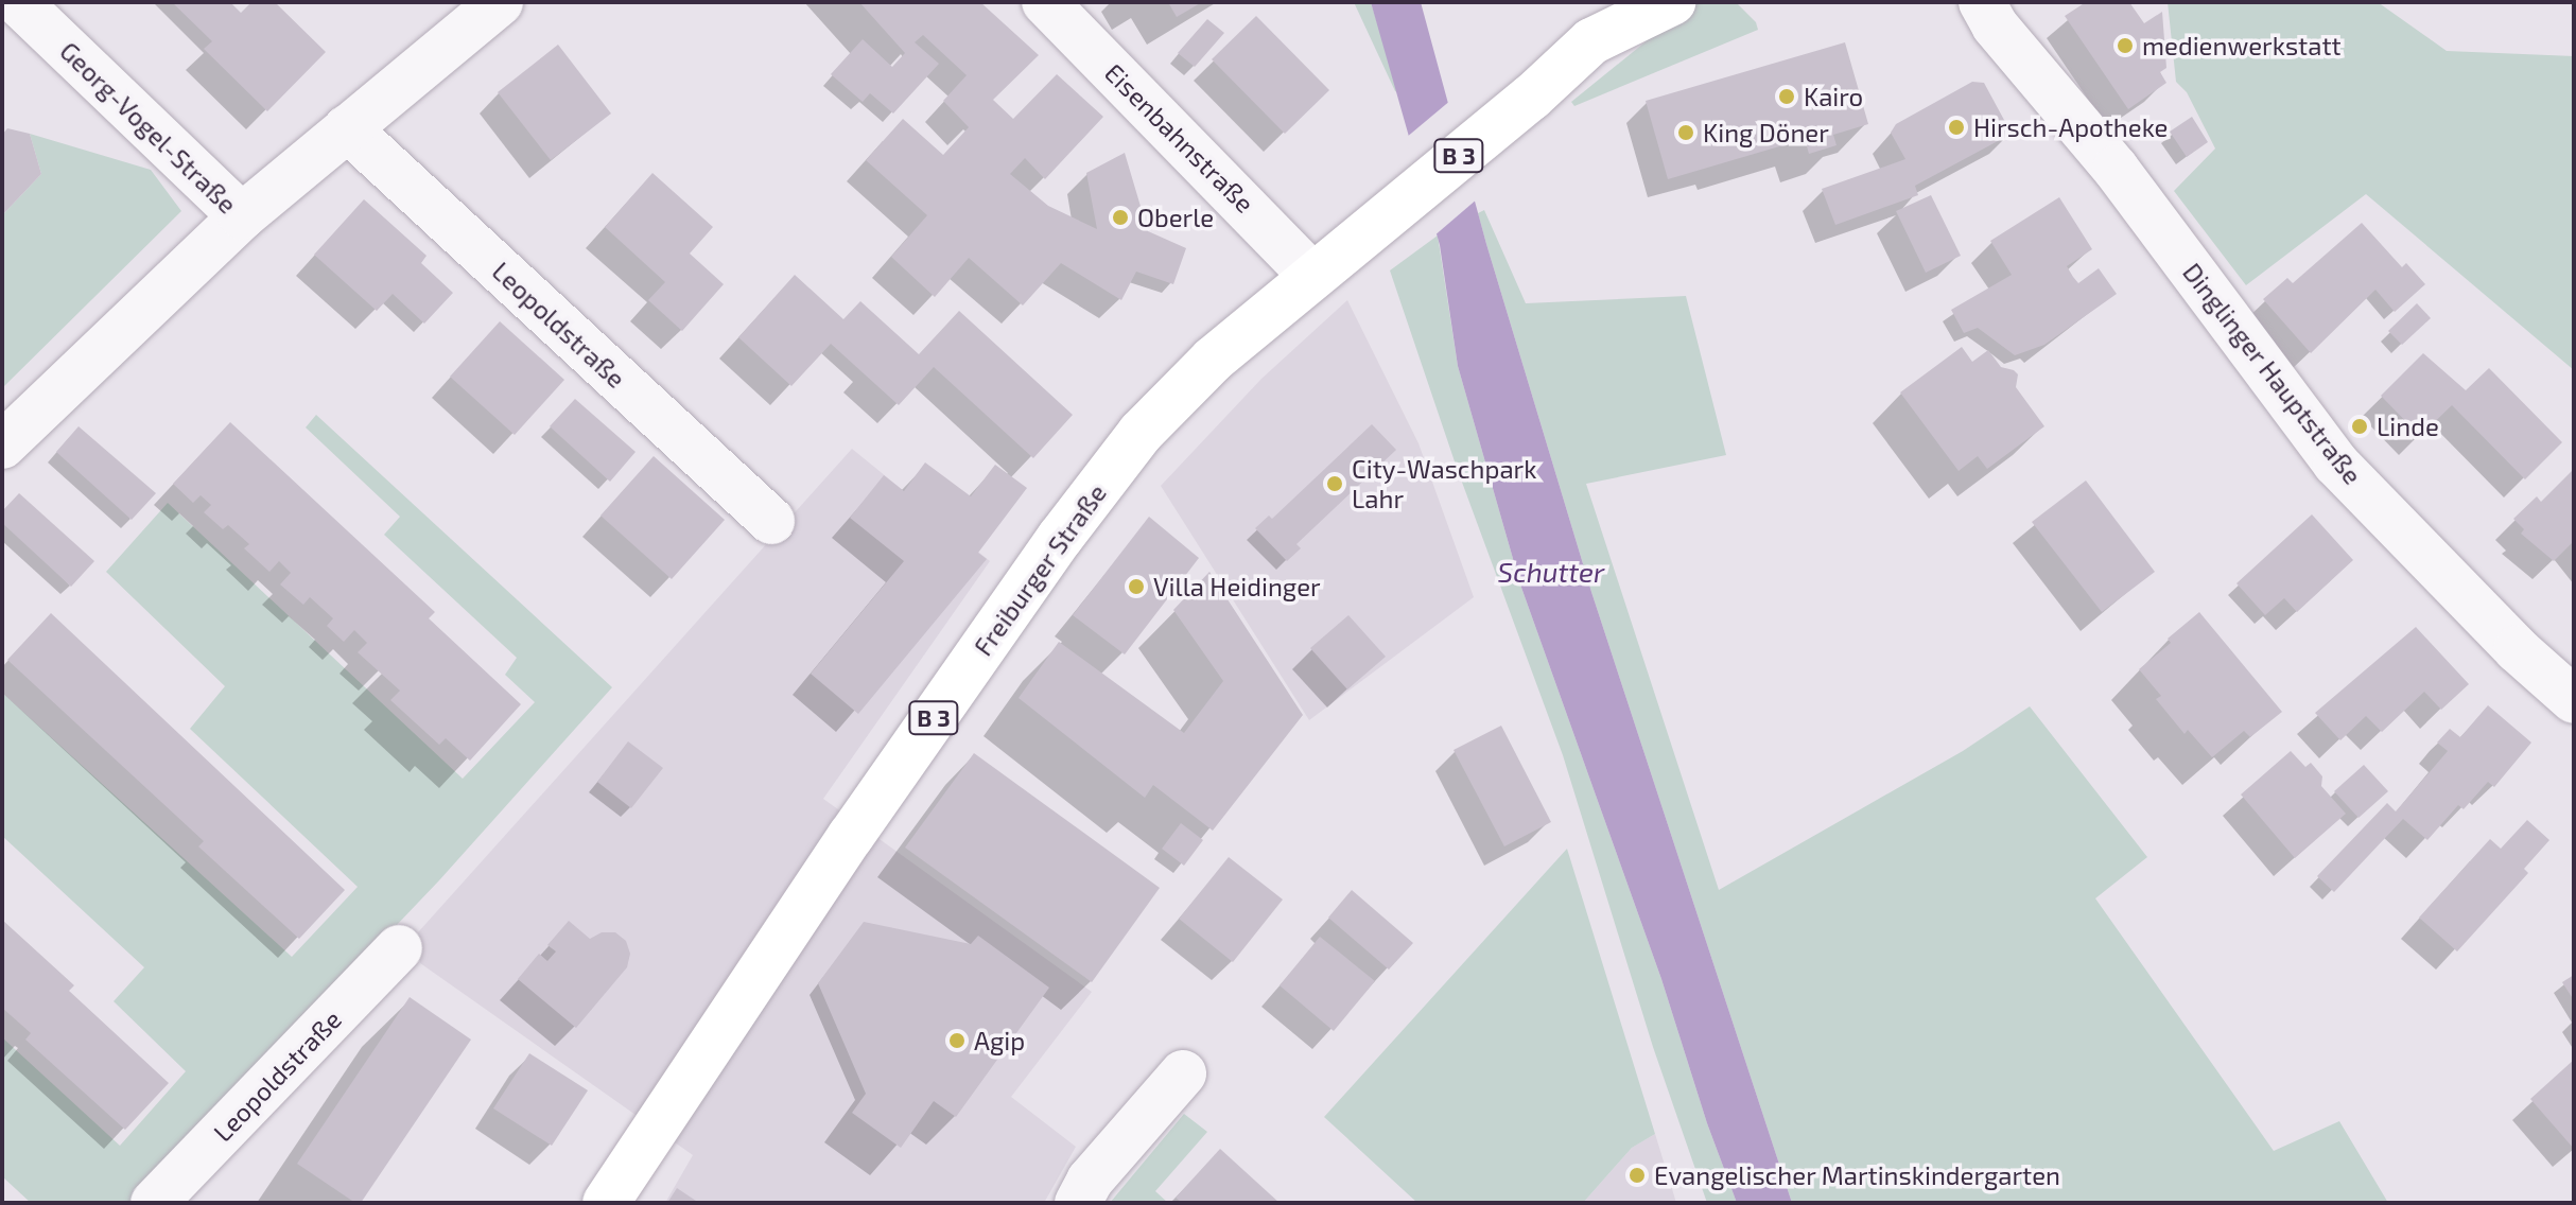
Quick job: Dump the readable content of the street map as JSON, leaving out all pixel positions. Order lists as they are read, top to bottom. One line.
{"streets":{"main road":["B 3","Freiburger Straße"],"street":["Georg-Vogel-Straße","Eisenbahnstraße","Leopoldstraße","Dinglinger Hauptstraße"]},"crossings":[["Eisenbahnstraße","Freiburger Straße"]],"water":["Schutter"],"places":["medienwerkstatt","Kairo","Hirsch-Apotheke","King Döner","Oberle","Linde","City-Waschpark Lahr","Villa Heidinger","Agip","Evangelischer Martinskindergarten"]}
